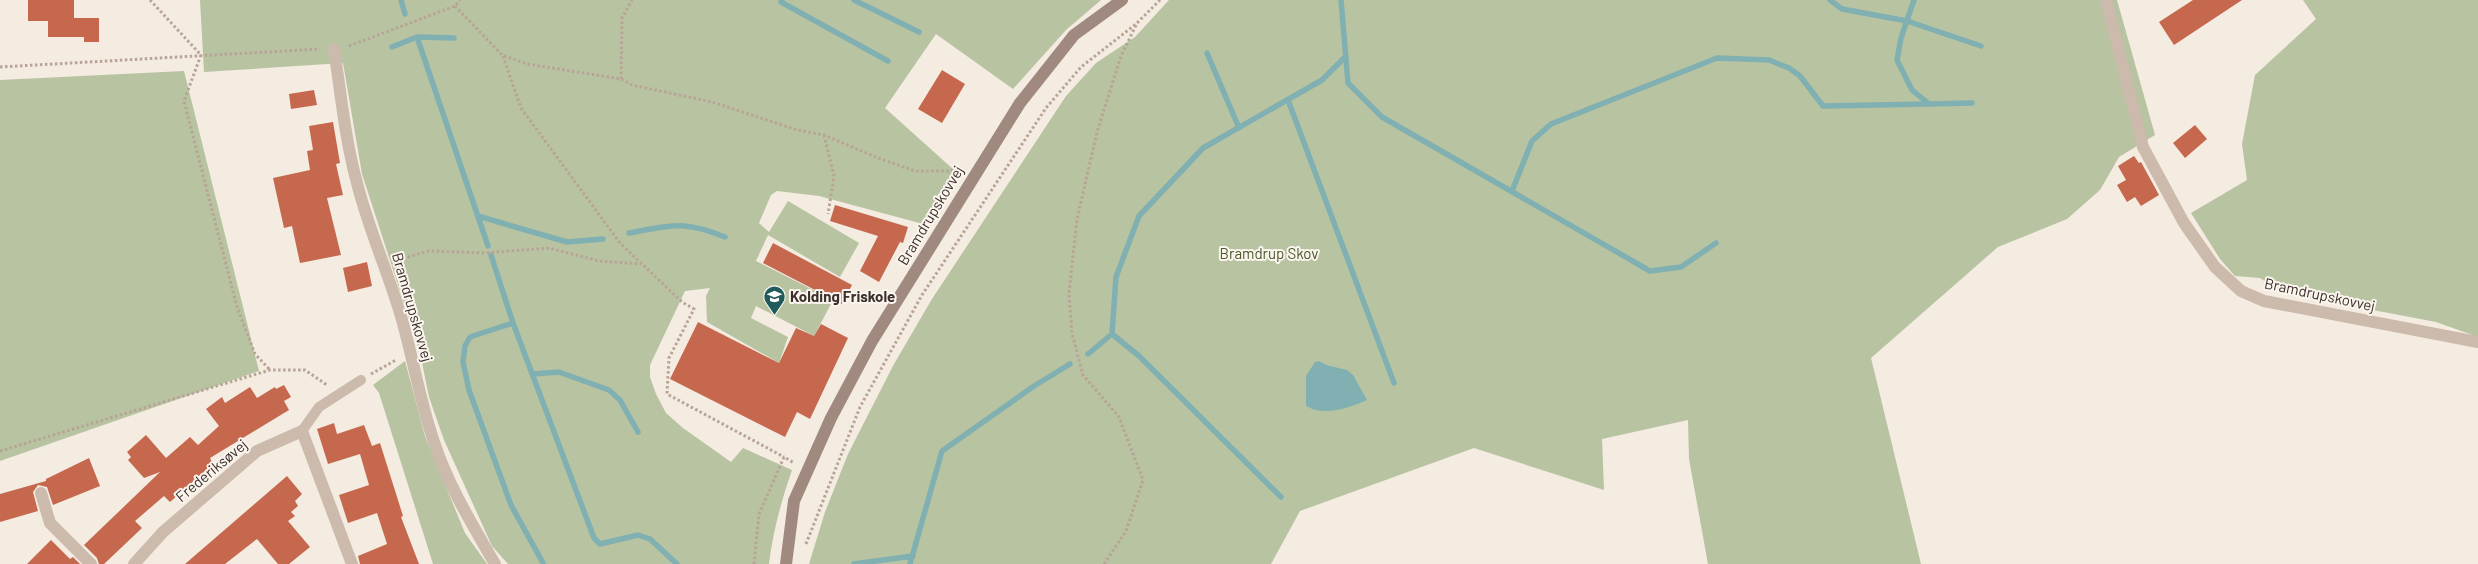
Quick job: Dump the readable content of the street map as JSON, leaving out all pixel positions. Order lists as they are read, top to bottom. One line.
{"streets":{"street":["Bramdrupskovvej","Frederiksøvej"]},"parks":["Bramdrup Skov"],"places":{"school or university":["Kolding Friskole"]}}
